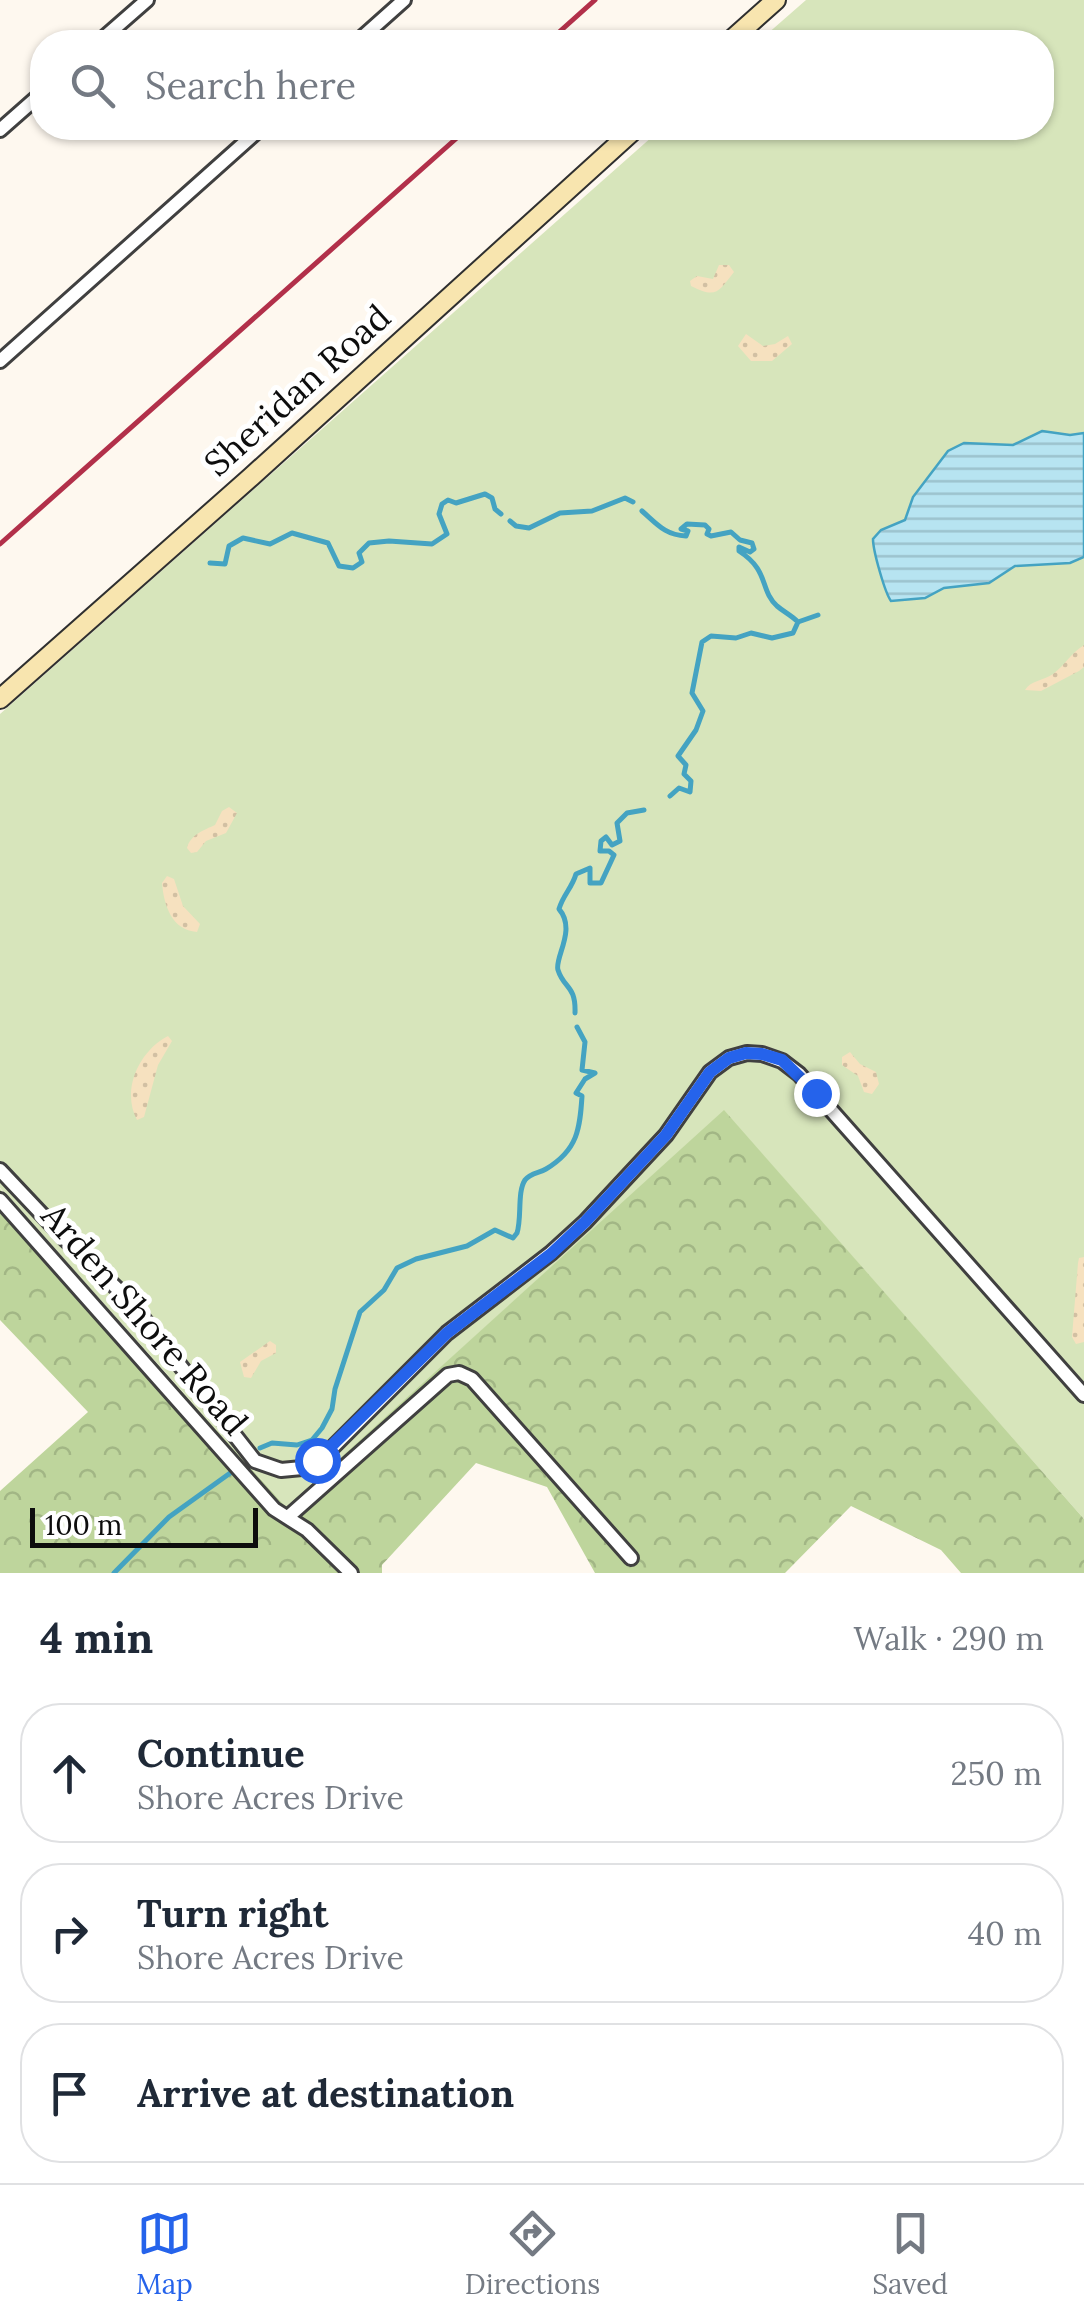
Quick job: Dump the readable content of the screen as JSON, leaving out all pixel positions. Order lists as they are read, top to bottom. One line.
{"streets":{"main road":["Sheridan Road"],"street":["Arden Shore Road"]},"scale_bar":"100 m","page":{"search":"Search here","scale":"100 m","heading":["4 min","Walk · 290 m"],"list":[["Continue","Shore Acres Drive","250 m"],["Turn right","Shore Acres Drive","40 m"],"Arrive at destination"],"nav":["Map","Directions","Saved"]}}
